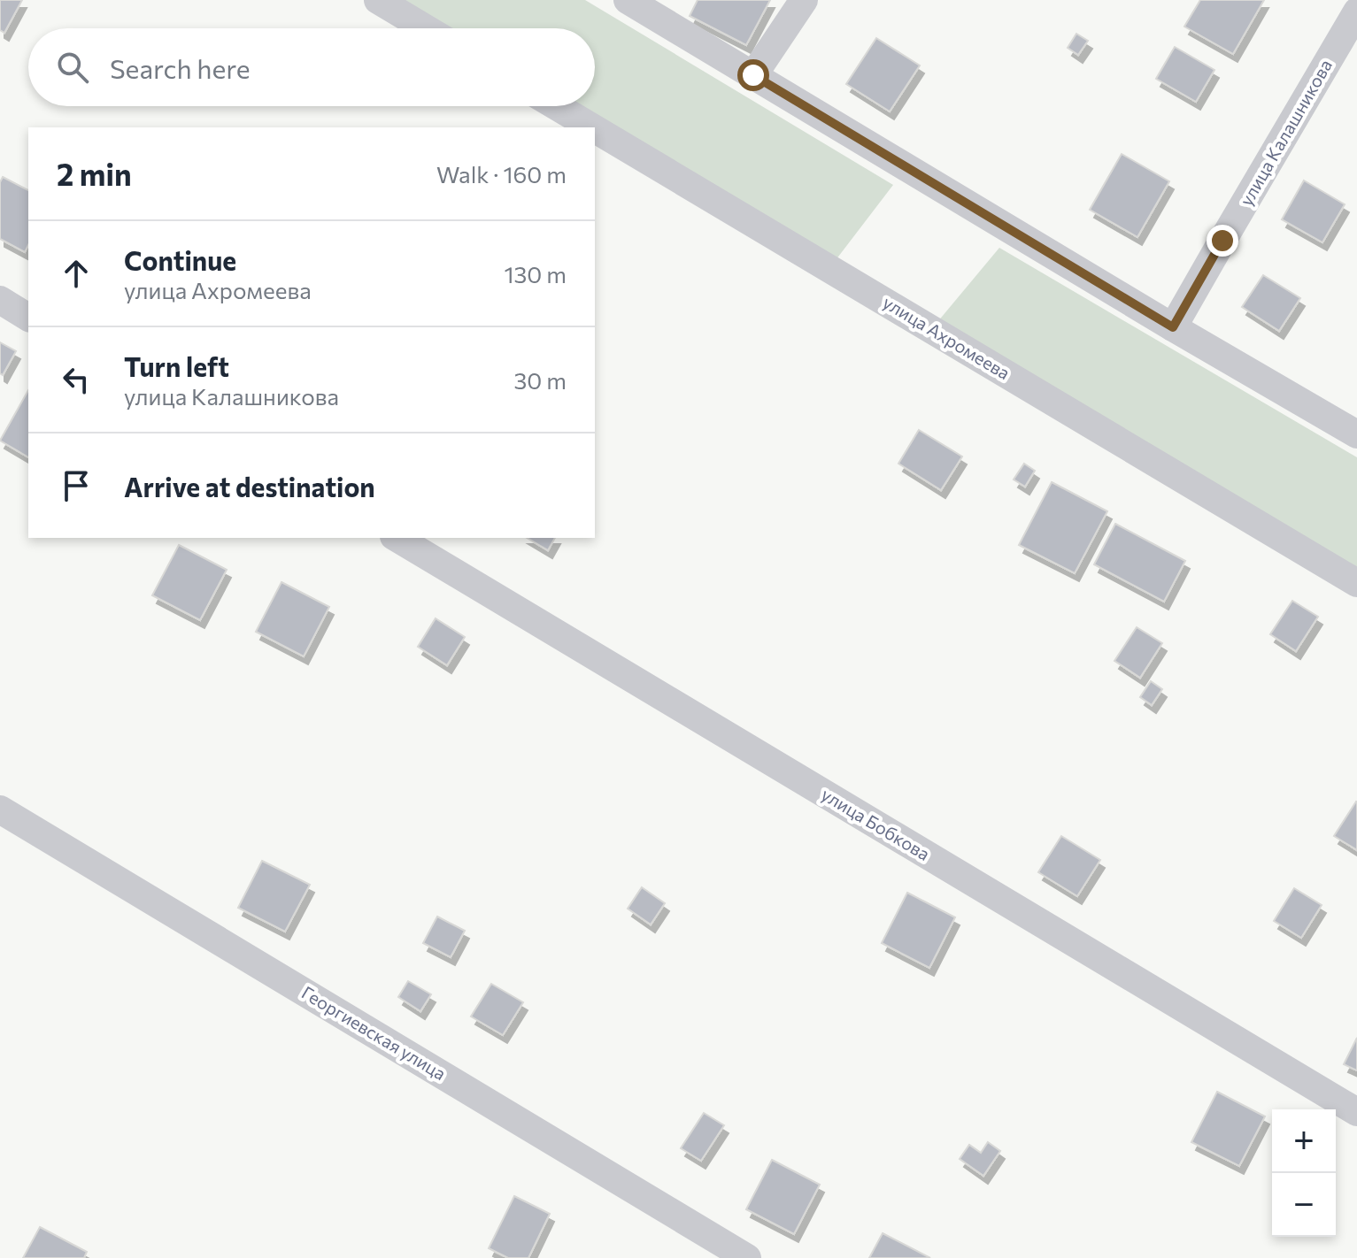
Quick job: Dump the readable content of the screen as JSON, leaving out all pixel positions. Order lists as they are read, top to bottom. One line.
{"streets":{"street":["улица Калашникова","улица Ахромеева","улица Бобкова","Георгиевская улица"]},"page":{"search":"Search here","heading":["2 min","Walk · 160 m"],"list":[["Continue","улица Ахромеева","130 m"],["Turn left","улица Калашникова","30 m"],"Arrive at destination"],"map_buttons":["+","−"]}}
